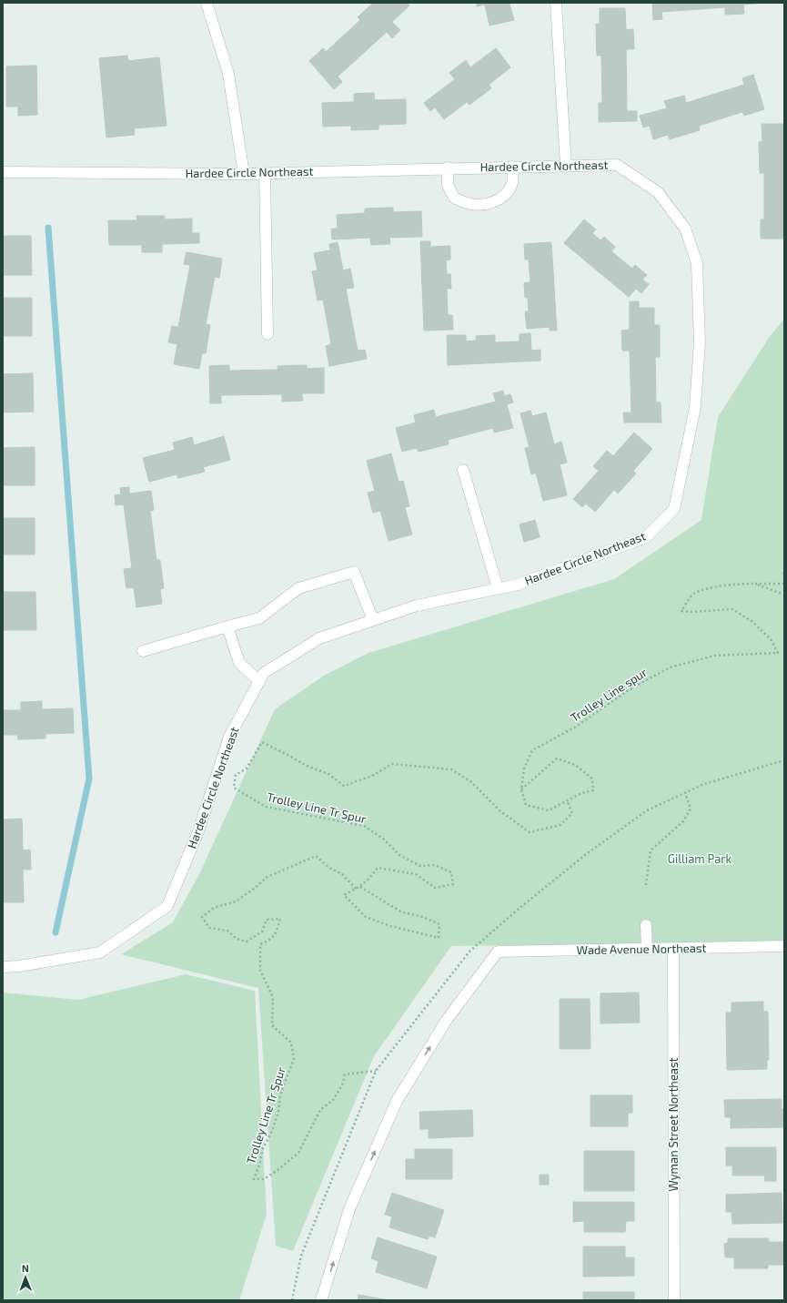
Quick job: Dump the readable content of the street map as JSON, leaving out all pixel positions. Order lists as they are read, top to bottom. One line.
{"streets":{"street":["Hardee Circle Northeast","Wade Avenue Northeast","Wyman Street Northeast"],"path":["Trolley Line spur","Trolley Line Tr Spur"]},"crossings":[["Trolley Line spur","Trolley Line Tr Spur"],["Wade Avenue Northeast","Wyman Street Northeast"]],"one_way":["Wade Avenue Northeast"],"parks":["Gilliam Park"],"north":"top"}
